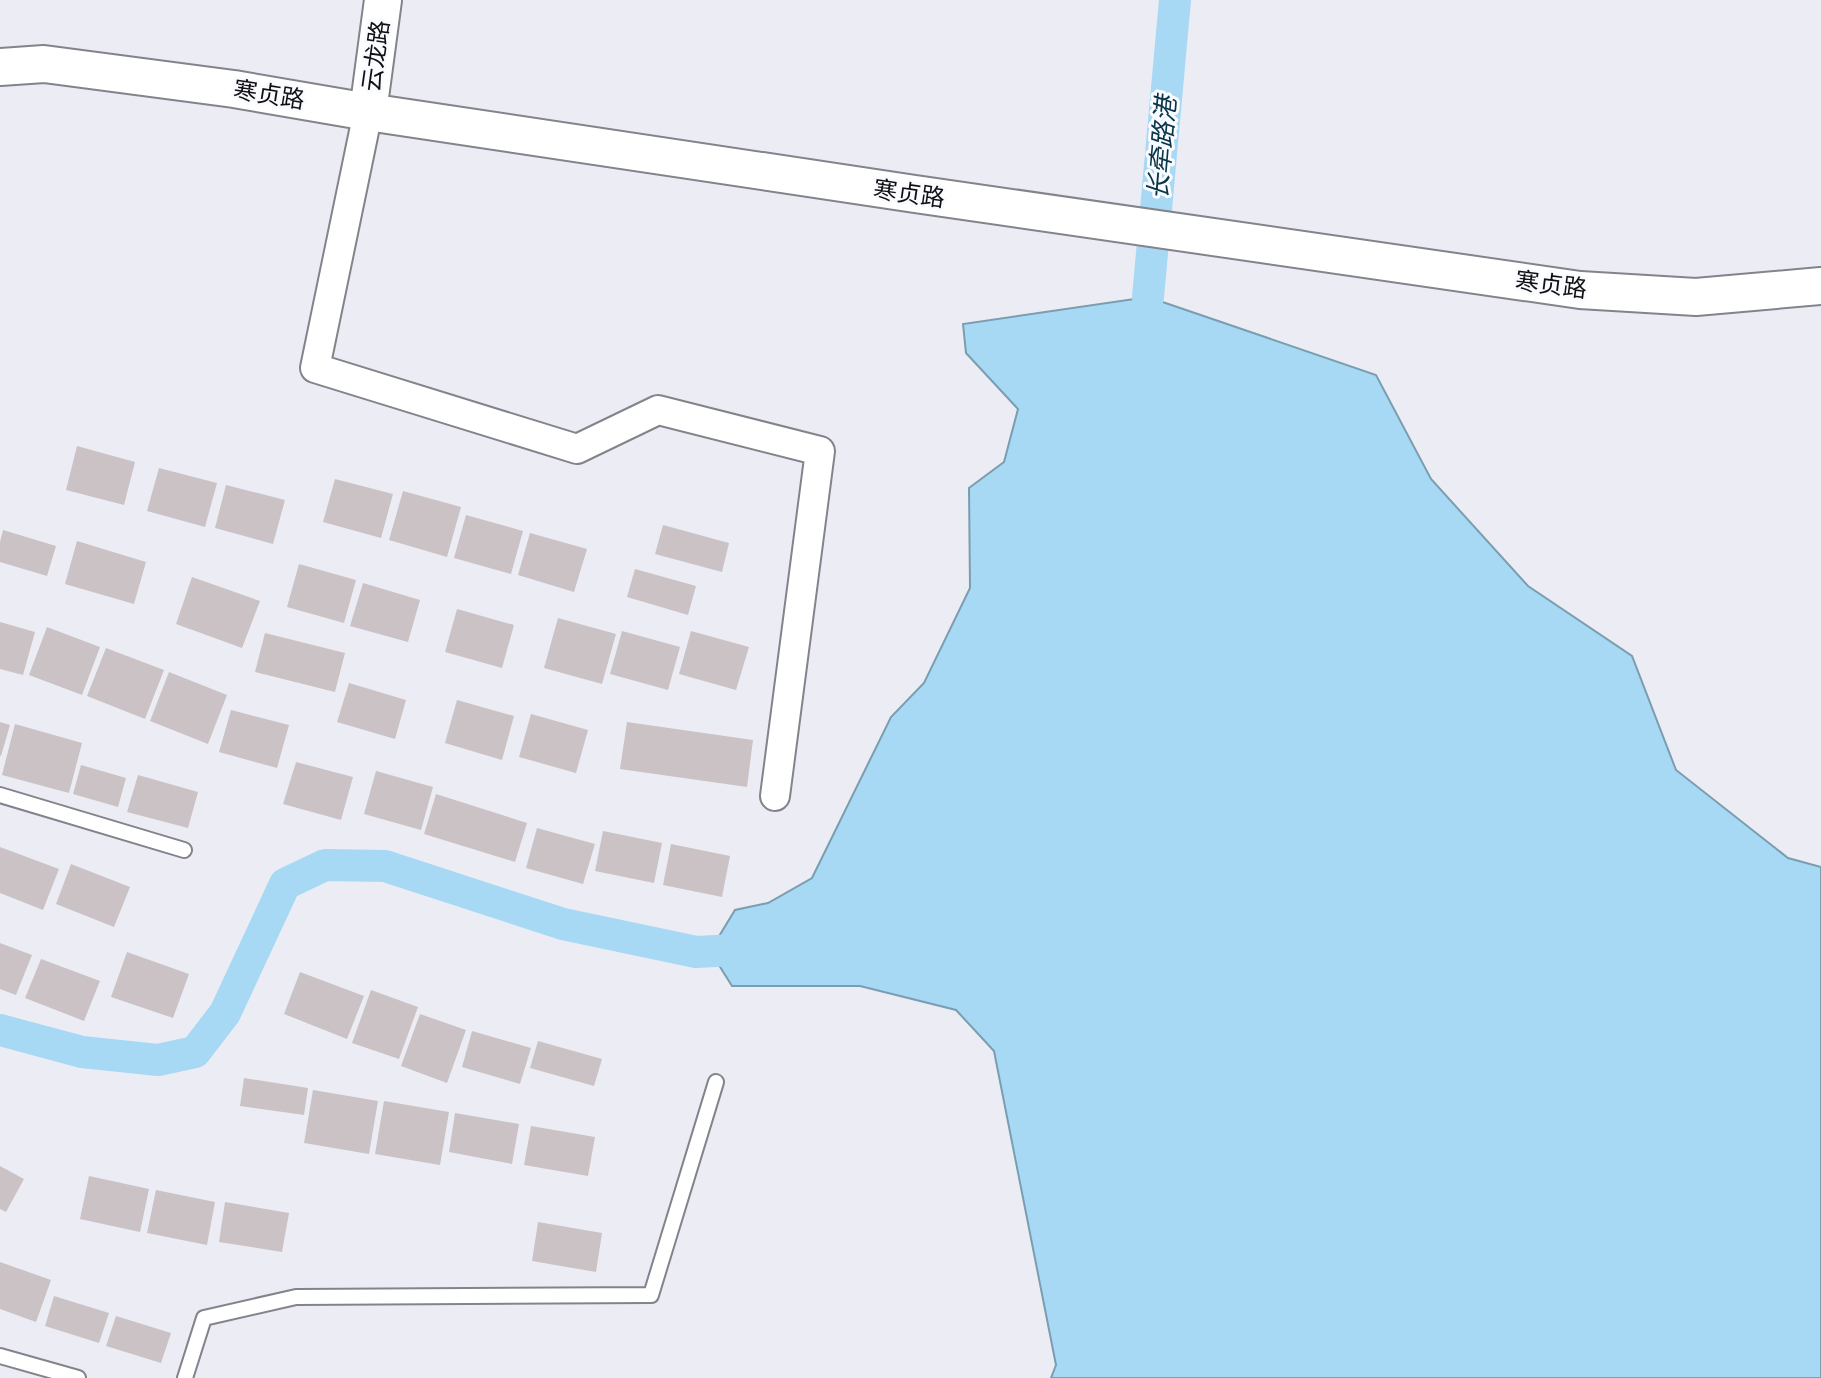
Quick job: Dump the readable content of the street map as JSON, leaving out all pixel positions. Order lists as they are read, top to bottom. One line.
{"streets":{"street":["云龙路","寒贞路"]},"crossings":[["云龙路","寒贞路"]],"water":["长牵路港"]}
